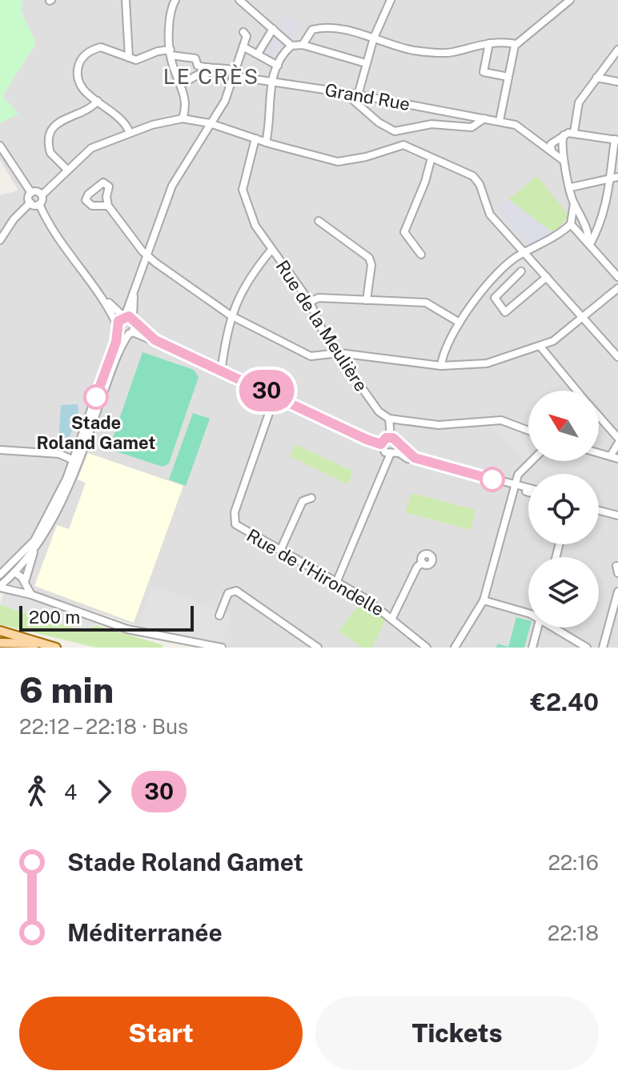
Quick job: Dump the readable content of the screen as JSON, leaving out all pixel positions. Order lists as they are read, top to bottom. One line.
{"streets":{"street":["Grand Rue","Rue de la Meulière","Rue de l'Hirondelle"]},"districts":["LE CRÈS"],"places":["Stade Roland Gamet"],"lines":["bus line 30"],"scale_bar":"200 m","north":"top left","page":{"on_map":"30","scale":"200 m","heading":["6 min","22:12 – 22:18 · Bus","€2.40"],"legs":["4","30"],"list":[{"name":"Stade Roland Gamet","value":"22:16"},{"name":"Méditerranée","value":"22:18"}],"buttons":["Start","Tickets"]}}
